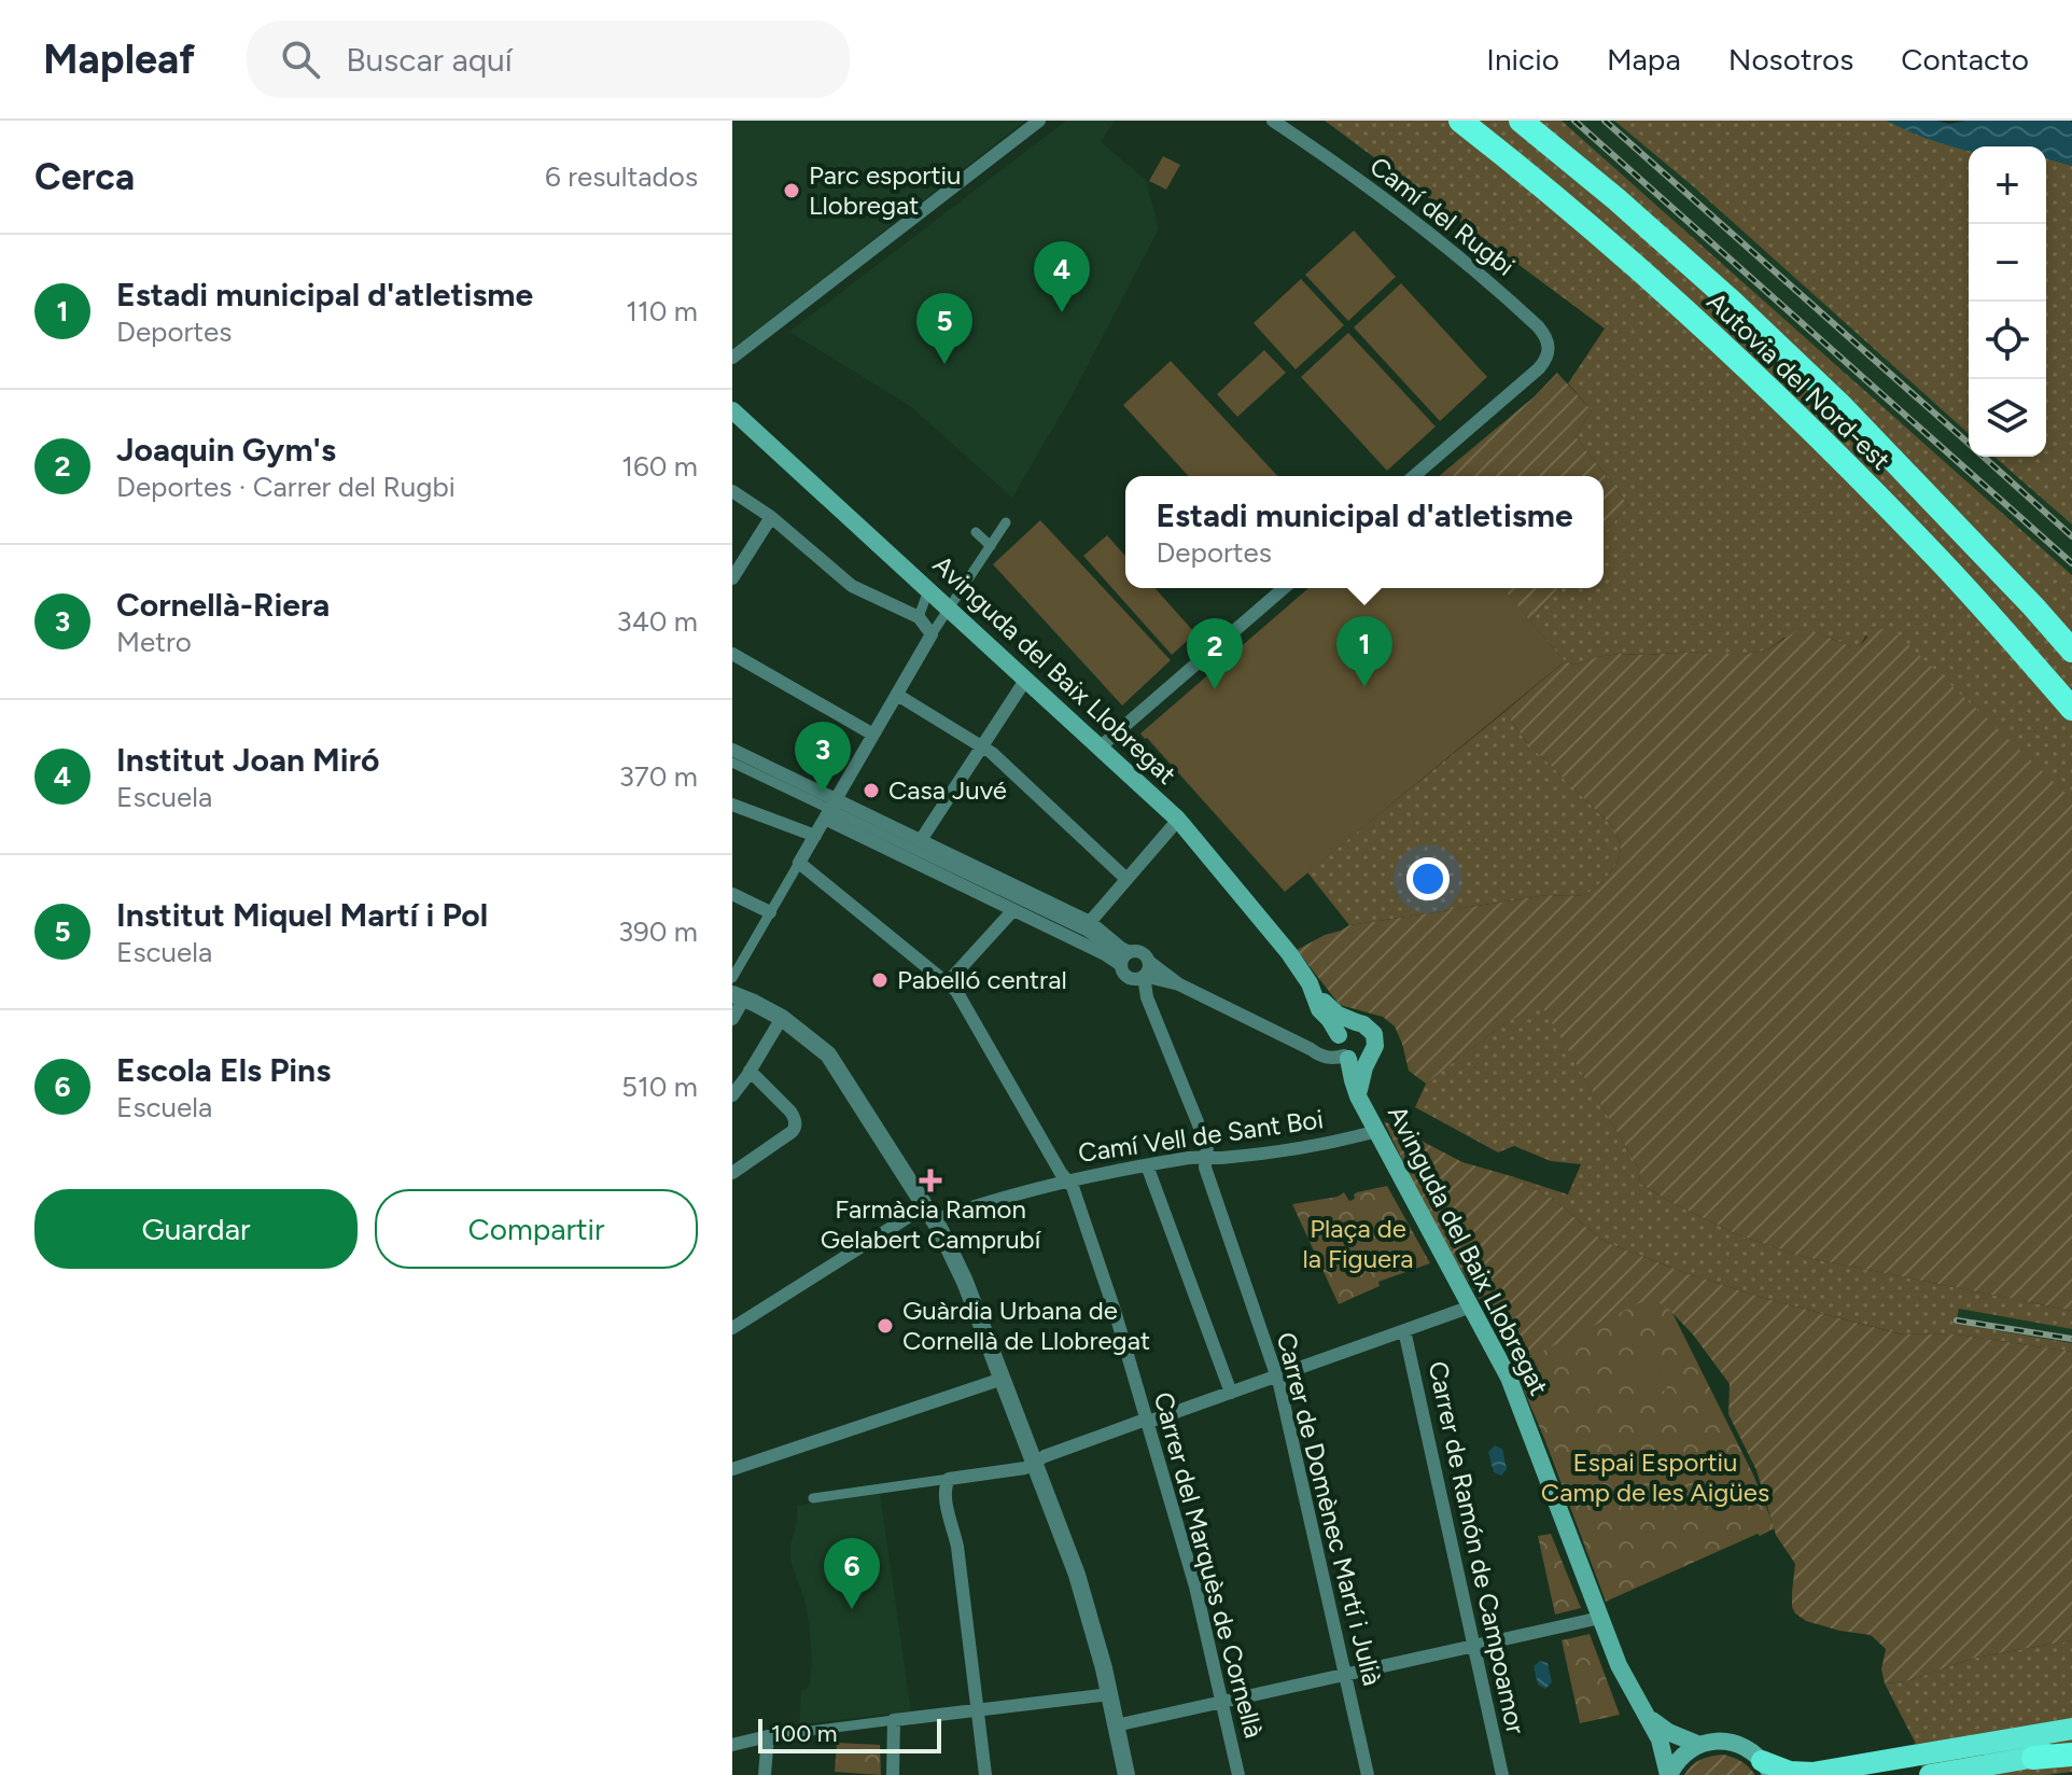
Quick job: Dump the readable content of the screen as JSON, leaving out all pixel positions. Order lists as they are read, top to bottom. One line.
{"streets":{"highway":["Autovia del Nord-est"],"main road":["Avinguda del Baix Llobregat"],"street":["Camí del Rugbi","Camí Vell de Sant Boi","Carrer de Domènec Martí i Julià","Carrer de Ramón de Campoamor","Carrer del Marquès de Cornellà"]},"crossings":[["Avinguda del Baix Llobregat","Camí Vell de Sant Boi"],["Camí Vell de Sant Boi","Carrer de Domènec Martí i Julià"],["Camí Vell de Sant Boi","Carrer del Marquès de Cornellà"]],"parks":["Plaça de la Figuera","Espai Esportiu Camp de les Aigües"],"places":{"other":["Parc esportiu Llobregat","Casa Juvé","Pabelló central","Guàrdia Urbana de Cornellà de Llobregat"],"health":["Farmàcia Ramon Gelabert Camprubí"]},"scale_bar":"100 m","page":{"header":"Mapleaf","search":"Buscar aquí","nav":["Inicio","Mapa","Nosotros","Contacto"],"heading":["Cerca","6 resultados"],"map_buttons":["+","−"],"list":[{"mark":"1","name":"Estadi municipal d'atletisme","note":"Deportes","value":"110 m"},{"mark":"2","name":"Joaquin Gym's","note":"Deportes · Carrer del Rugbi","value":"160 m"},{"mark":"3","name":"Cornellà-Riera","note":"Metro","value":"340 m"},{"mark":"4","name":"Institut Joan Miró","note":"Escuela","value":"370 m"},{"mark":"5","name":"Institut Miquel Martí i Pol","note":"Escuela","value":"390 m"},{"mark":"6","name":"Escola Els Pins","note":"Escuela","value":"510 m"}],"pins":["4","5","1","2","3","6"],"popup":["Estadi municipal d'atletisme","Deportes"],"buttons":["Guardar","Compartir"],"scale":"100 m"}}
